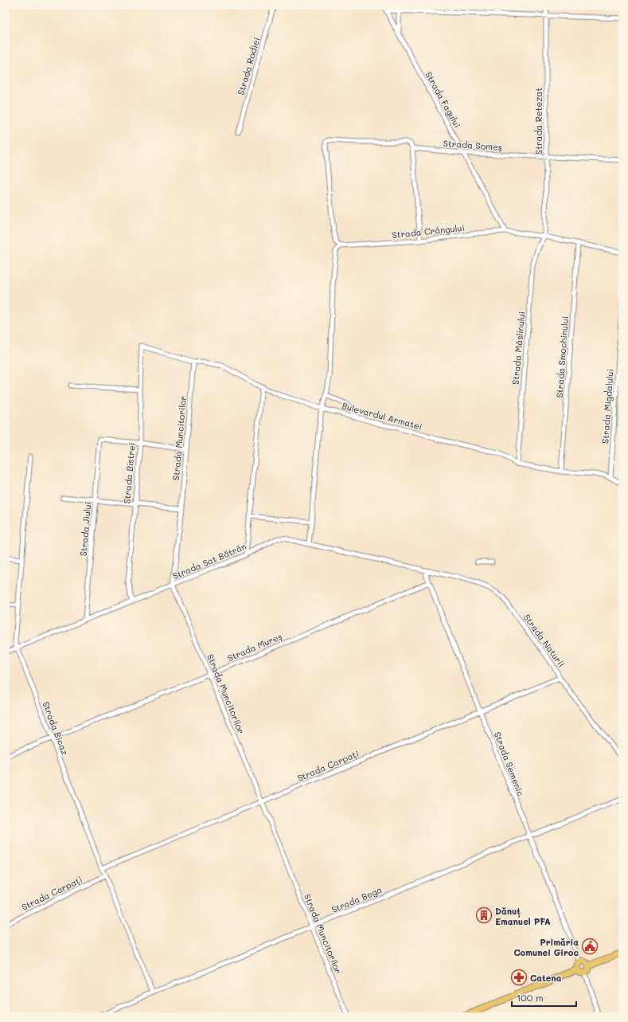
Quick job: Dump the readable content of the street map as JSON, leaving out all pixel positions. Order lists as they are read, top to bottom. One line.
{"streets":{"street":["Strada Rodiei","Strada Fagului","Strada Retezat","Strada Someș","Strada Crângului","Strada Măslinului","Strada Smochinului","Strada Migdalului","Bulevardul Armatei","Strada Muncitorilor","Strada Bistrei","Strada Jiului","Strada Sat Bătrân","Strada Naturii","Strada Mureș","Strada Bicaz","Strada Semenic","Strada Carpați","Strada Bega"]},"crossings":[["Strada Fagului","Strada Someș"],["Strada Fagului","Strada Crângului"],["Strada Retezat","Strada Someș"],["Strada Retezat","Strada Crângului"],["Strada Retezat","Strada Măslinului"],["Strada Someș","Strada Crângului"],["Strada Crângului","Strada Măslinului"],["Strada Crângului","Strada Smochinului"],["Strada Măslinului","Bulevardul Armatei"],["Strada Smochinului","Bulevardul Armatei"],["Strada Migdalului","Bulevardul Armatei"],["Bulevardul Armatei","Strada Muncitorilor"],["Bulevardul Armatei","Strada Bistrei"],["Strada Muncitorilor","Strada Sat Bătrân"],["Strada Muncitorilor","Strada Mureș"],["Strada Muncitorilor","Strada Carpați"],["Strada Muncitorilor","Strada Bega"],["Strada Bistrei","Strada Jiului"],["Strada Bistrei","Strada Sat Bătrân"],["Strada Jiului","Strada Sat Bătrân"],["Strada Sat Bătrân","Strada Naturii"],["Strada Sat Bătrân","Strada Bicaz"],["Strada Sat Bătrân","Strada Semenic"],["Strada Naturii","Strada Semenic"],["Strada Naturii","Strada Carpați"],["Strada Mureș","Strada Bicaz"],["Strada Mureș","Strada Semenic"],["Strada Bicaz","Strada Carpați"],["Strada Bicaz","Strada Bega"],["Strada Semenic","Strada Carpați"],["Strada Semenic","Strada Bega"]],"places":{"building":["Dănuț Emanuel PFA"],"public building":["Primăria Comunei Giroc"],"pharmacy":["Catena"]},"scale_bar":"100 m"}
